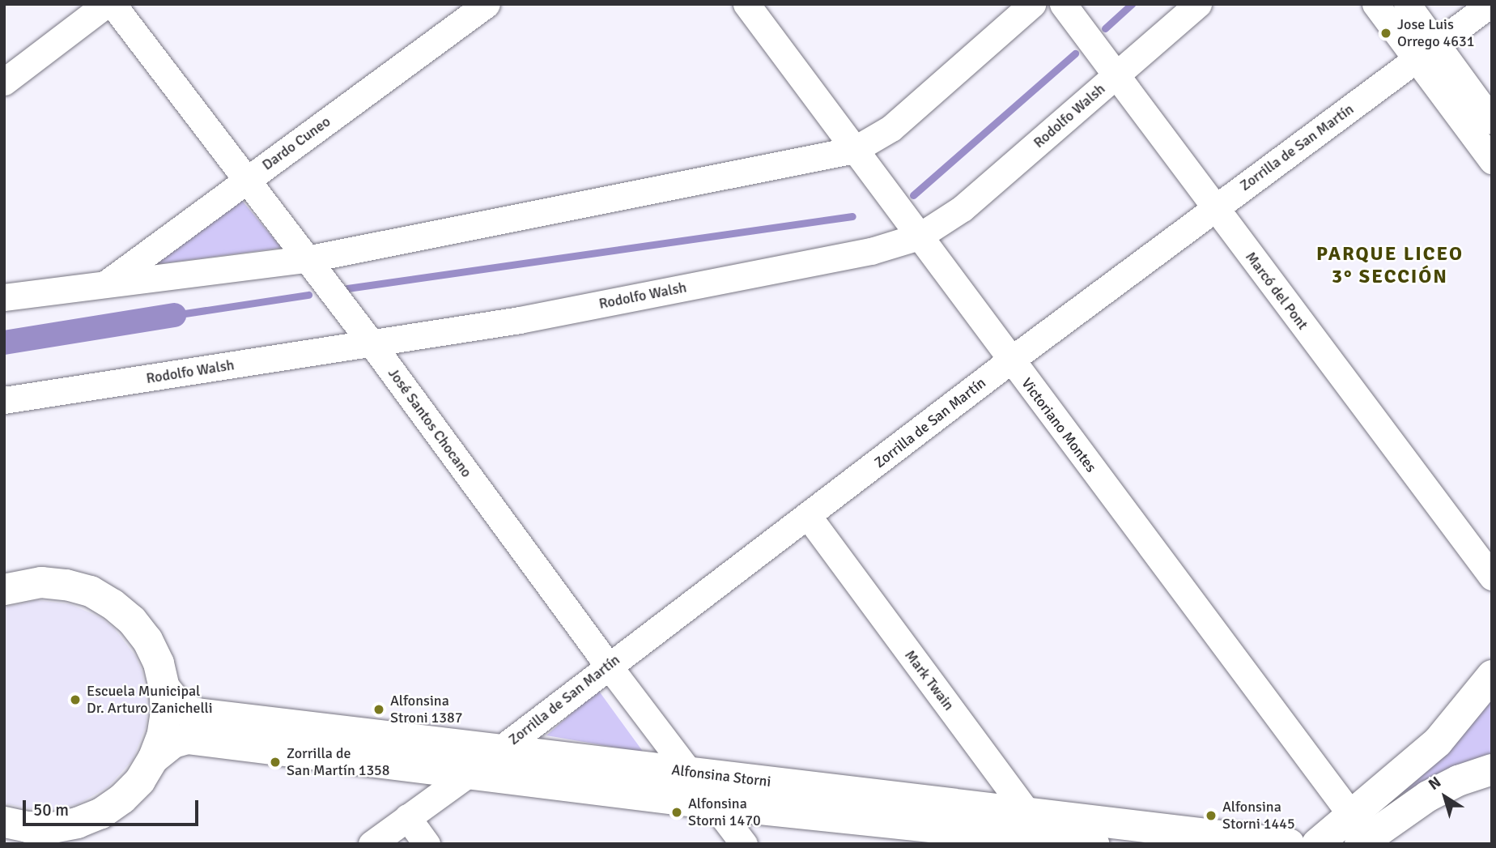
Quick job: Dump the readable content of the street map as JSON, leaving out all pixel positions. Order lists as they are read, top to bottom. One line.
{"streets":{"street":["Rodolfo Walsh","Dardo Cuneo","Zorrilla de San Martín","Marcó del Pont","José Santos Chocano","Victoriano Montes","Mark Twain","Alfonsina Storni"]},"crossings":[["Rodolfo Walsh","Marcó del Pont"],["Rodolfo Walsh","José Santos Chocano"],["Rodolfo Walsh","Victoriano Montes"],["Dardo Cuneo","José Santos Chocano"],["Zorrilla de San Martín","Marcó del Pont"],["Zorrilla de San Martín","José Santos Chocano"],["Zorrilla de San Martín","Victoriano Montes"],["Zorrilla de San Martín","Mark Twain"],["Zorrilla de San Martín","Alfonsina Storni"],["José Santos Chocano","Alfonsina Storni"],["Mark Twain","Alfonsina Storni"]],"districts":["PARQUE LICEO 3° SECCIÓN"],"places":["Jose Luis Orrego 4631","Escuela Municipal Dr. Arturo Zanichelli","Alfonsina Stroni 1387","Zorrilla de San Martín 1358","Alfonsina Storni 1470","Alfonsina Storni 1445"],"scale_bar":"50 m","north":"top left"}
